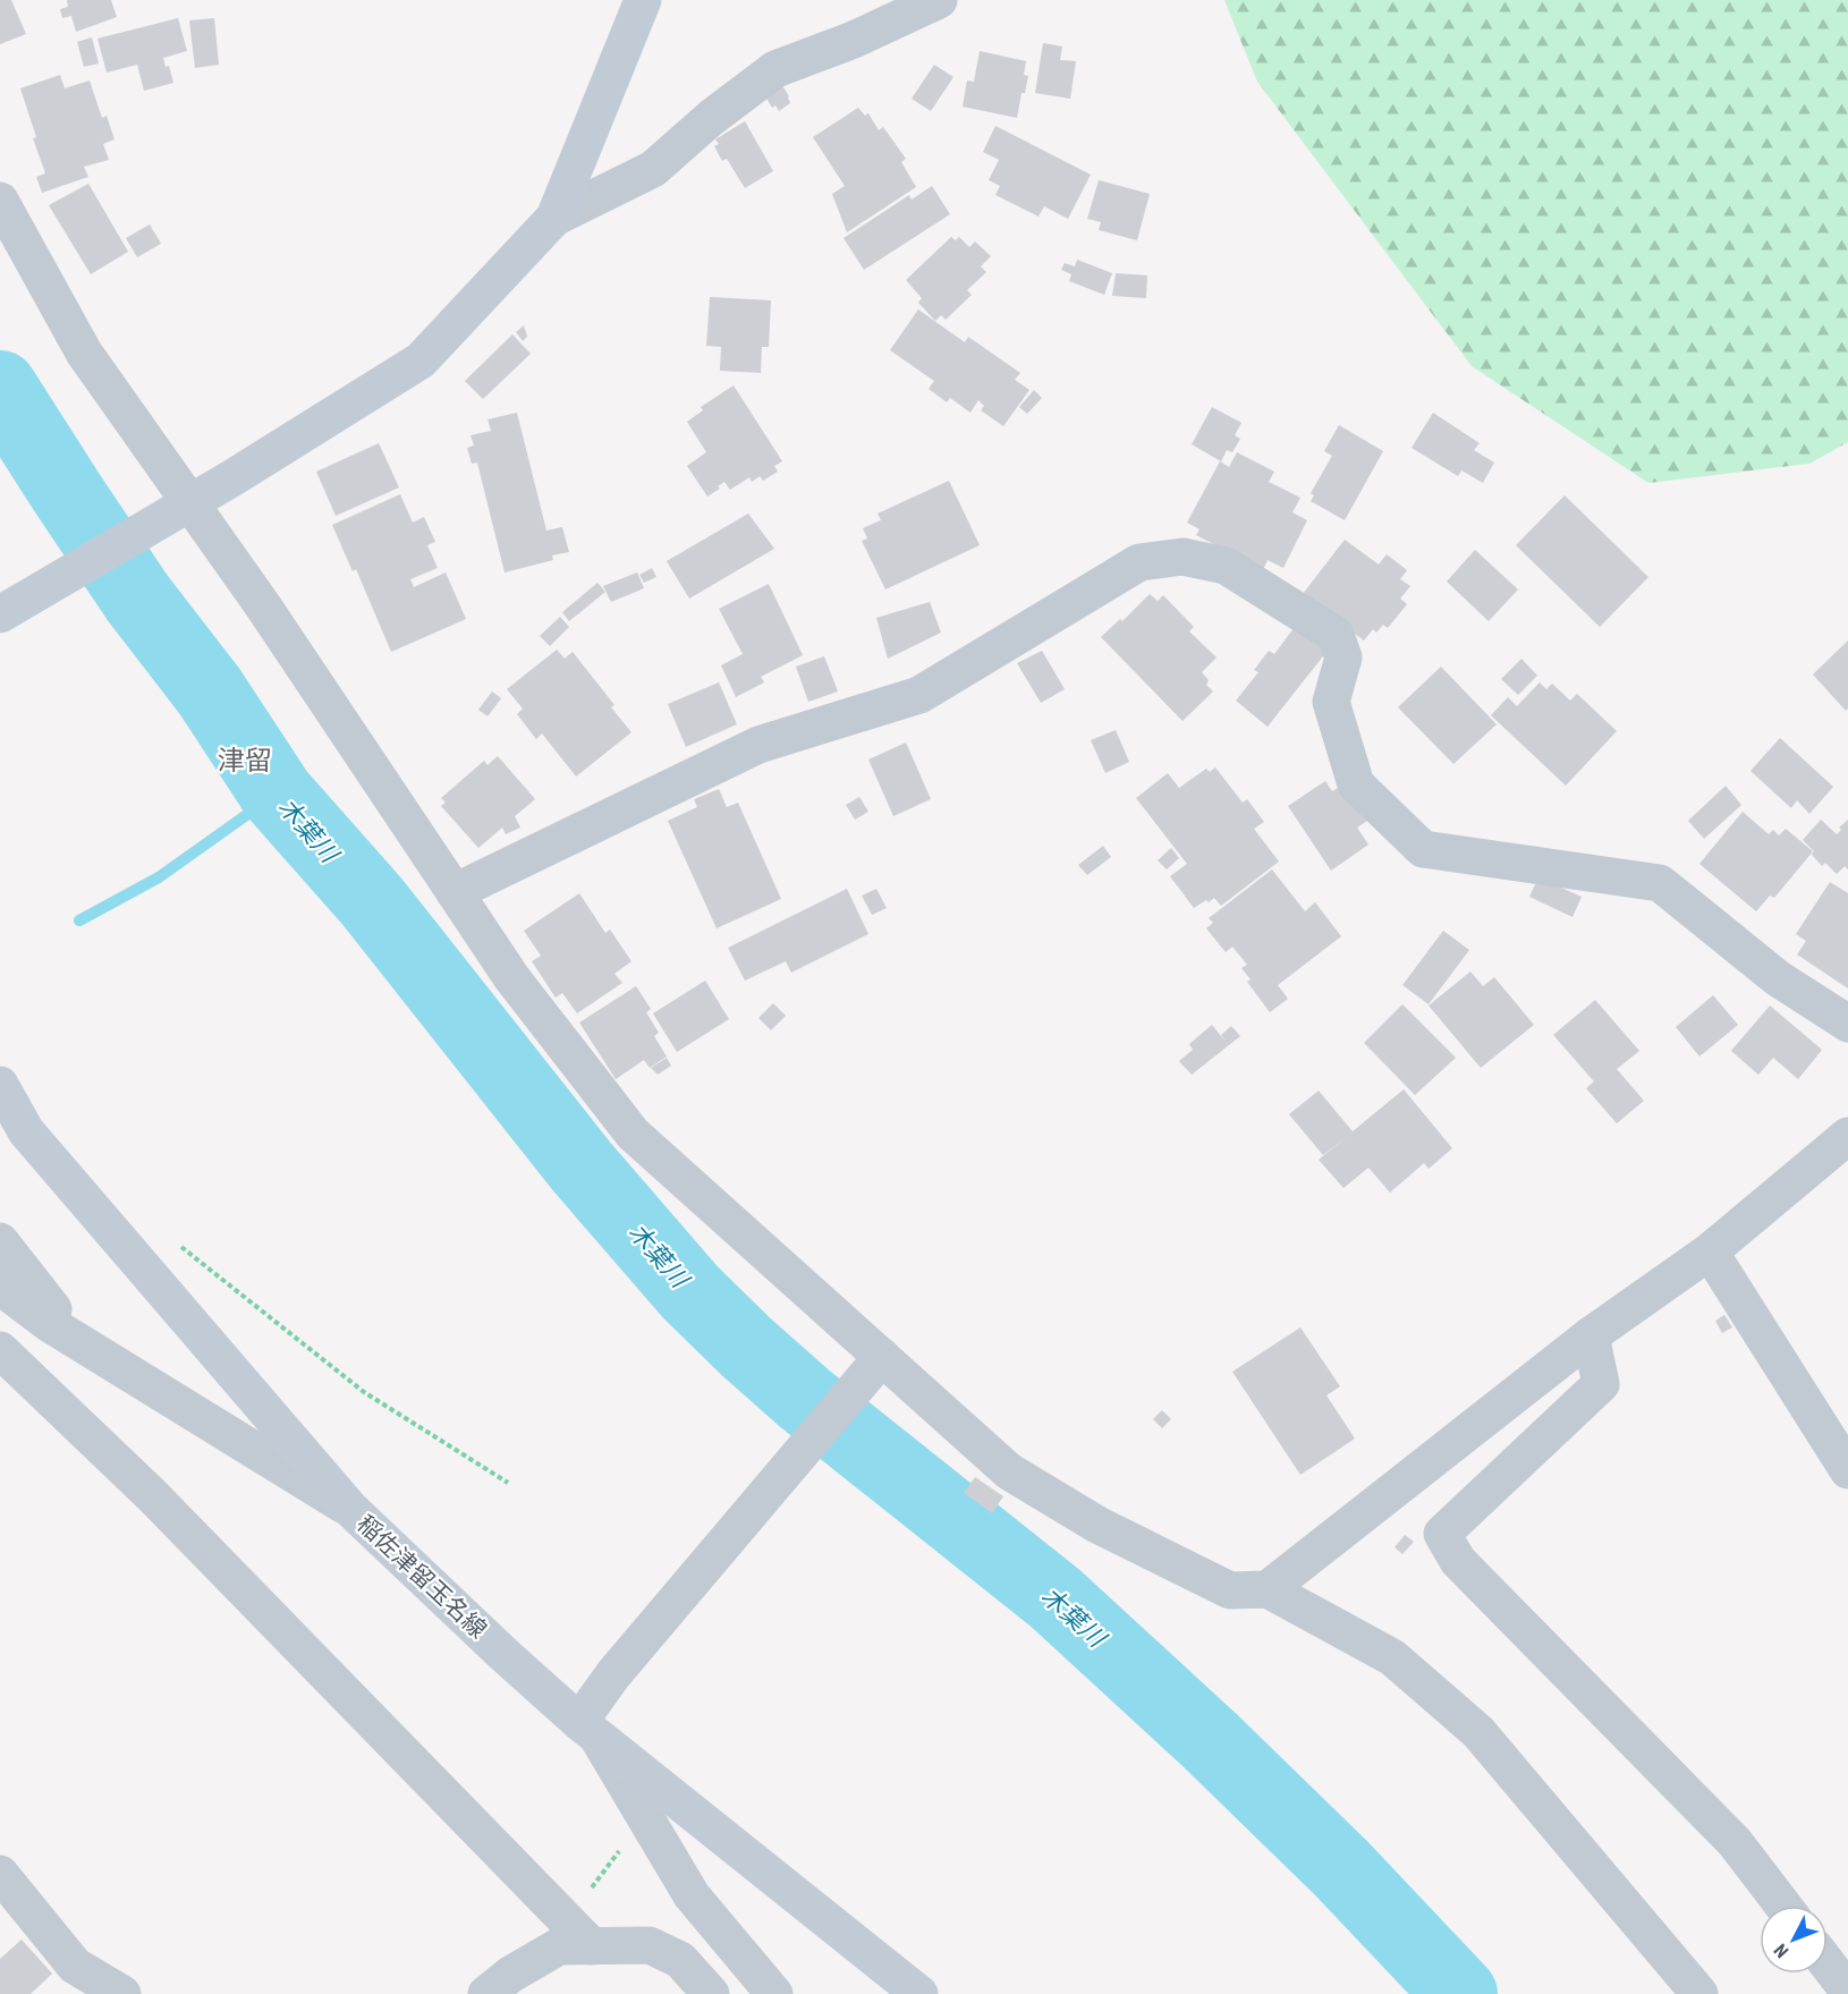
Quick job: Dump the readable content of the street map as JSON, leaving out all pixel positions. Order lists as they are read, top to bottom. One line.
{"streets":{"main road":["稲佐津留玉名線"]},"districts":["津留"],"water":["木葉川"],"north":"bottom left"}
